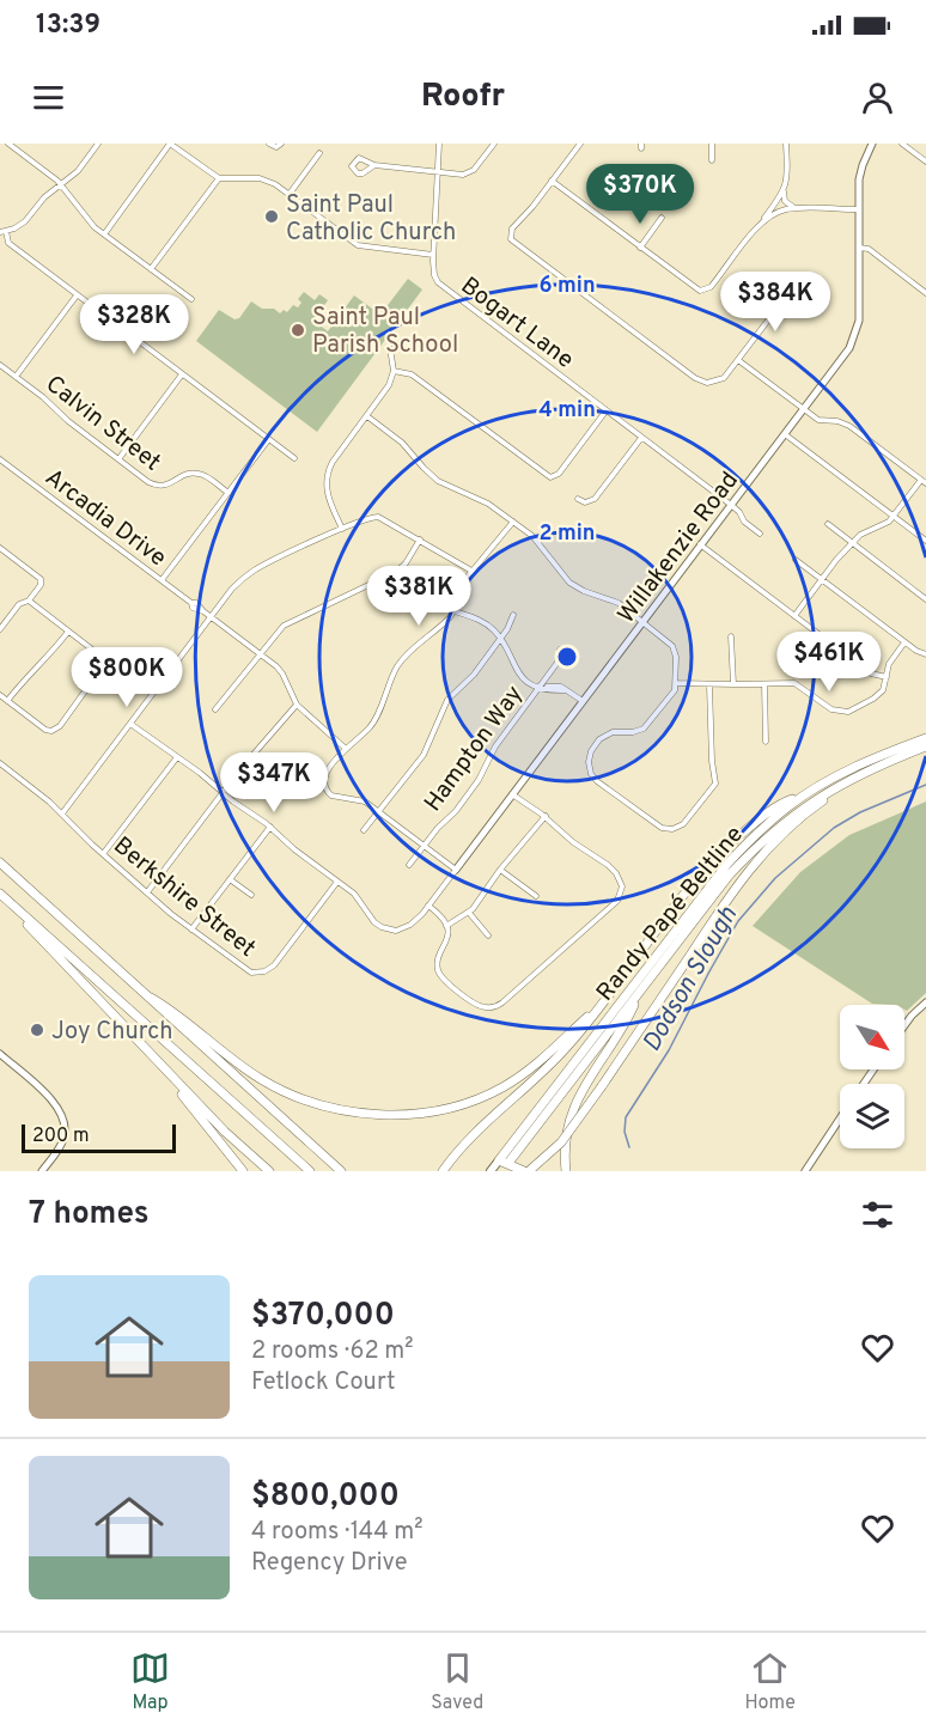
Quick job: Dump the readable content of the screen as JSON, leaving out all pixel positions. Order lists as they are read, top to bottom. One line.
{"streets":{"highway":["Randy Papé Beltline"],"street":["Bogart Lane","Calvin Street","Arcadia Drive","Willakenzie Road","Hampton Way","Berkshire Street"]},"crossings":[["Bogart Lane","Willakenzie Road"],["Willakenzie Road","Berkshire Street"]],"water":["Dodson Slough"],"places":["Saint Paul Catholic Church","Saint Paul Parish School","Joy Church"],"scale_bar":"200 m","north":"bottom right","page":{"status":"13:39","header":"Roofr","price":["$370K","$384K","$328K","$381K","$461K","$800K","$347K"],"scale":"200 m","heading":"7 homes","list":[{"name":"$370,000","note":"2 rooms · 62 m² · Fetlock Court"},{"name":"$800,000","note":"4 rooms · 144 m² · Regency Drive"}],"tabs":["Map","Saved","Home"]},"rings":["6 min","4 min","2 min"]}
